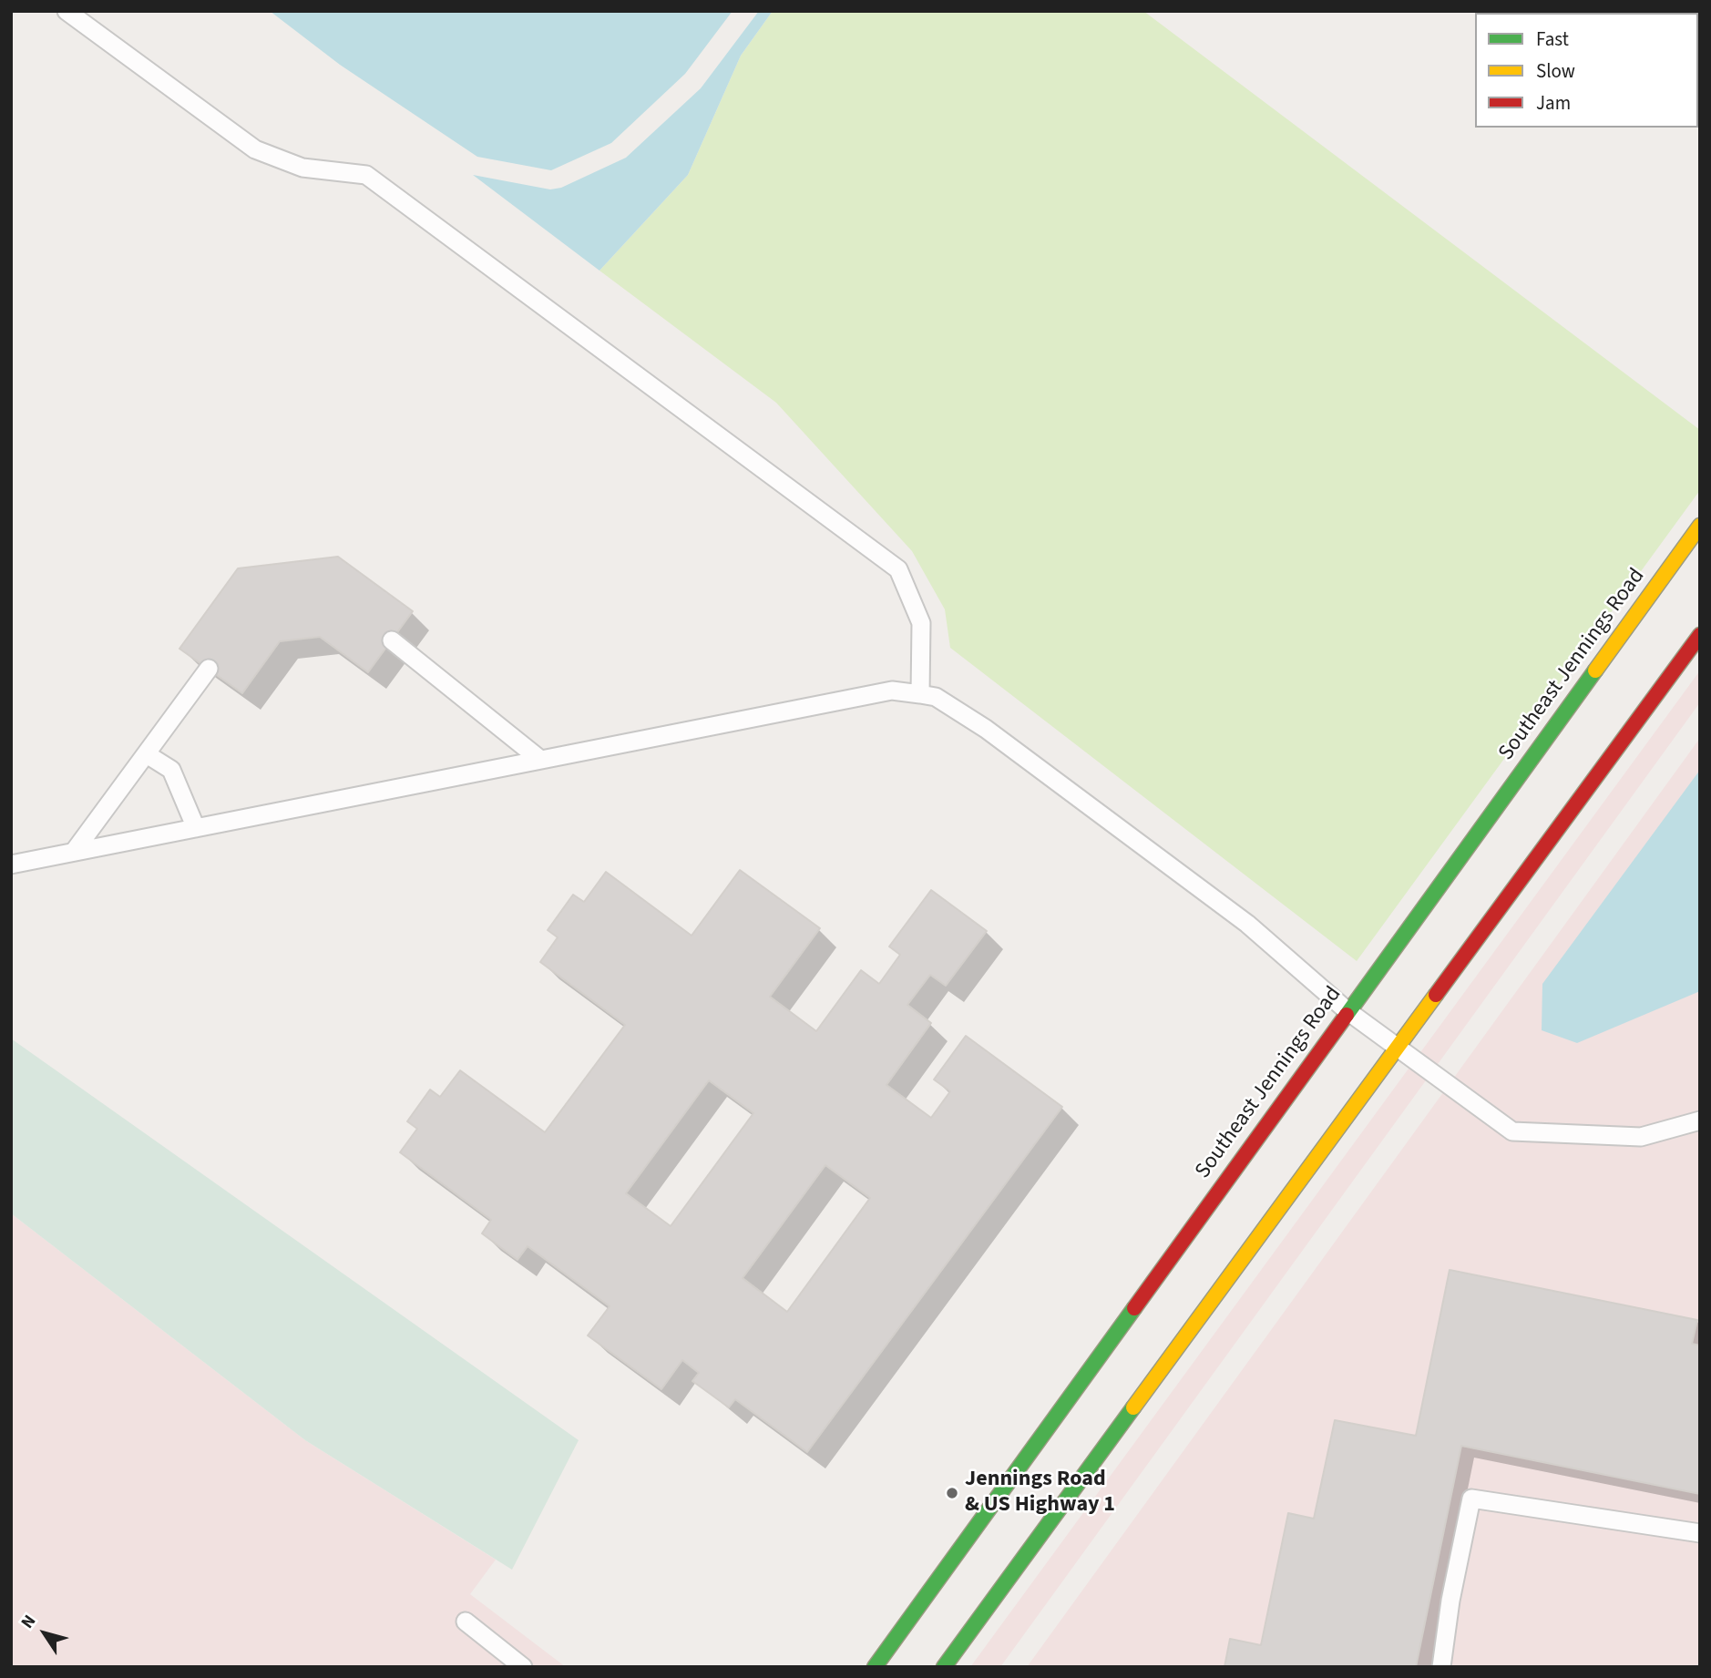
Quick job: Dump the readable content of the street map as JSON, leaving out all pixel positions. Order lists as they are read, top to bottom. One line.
{"streets":{"street":["Southeast Jennings Road"]},"places":["Jennings Road & US Highway 1"],"legend":["Fast","Slow","Jam"],"north":"top left"}
